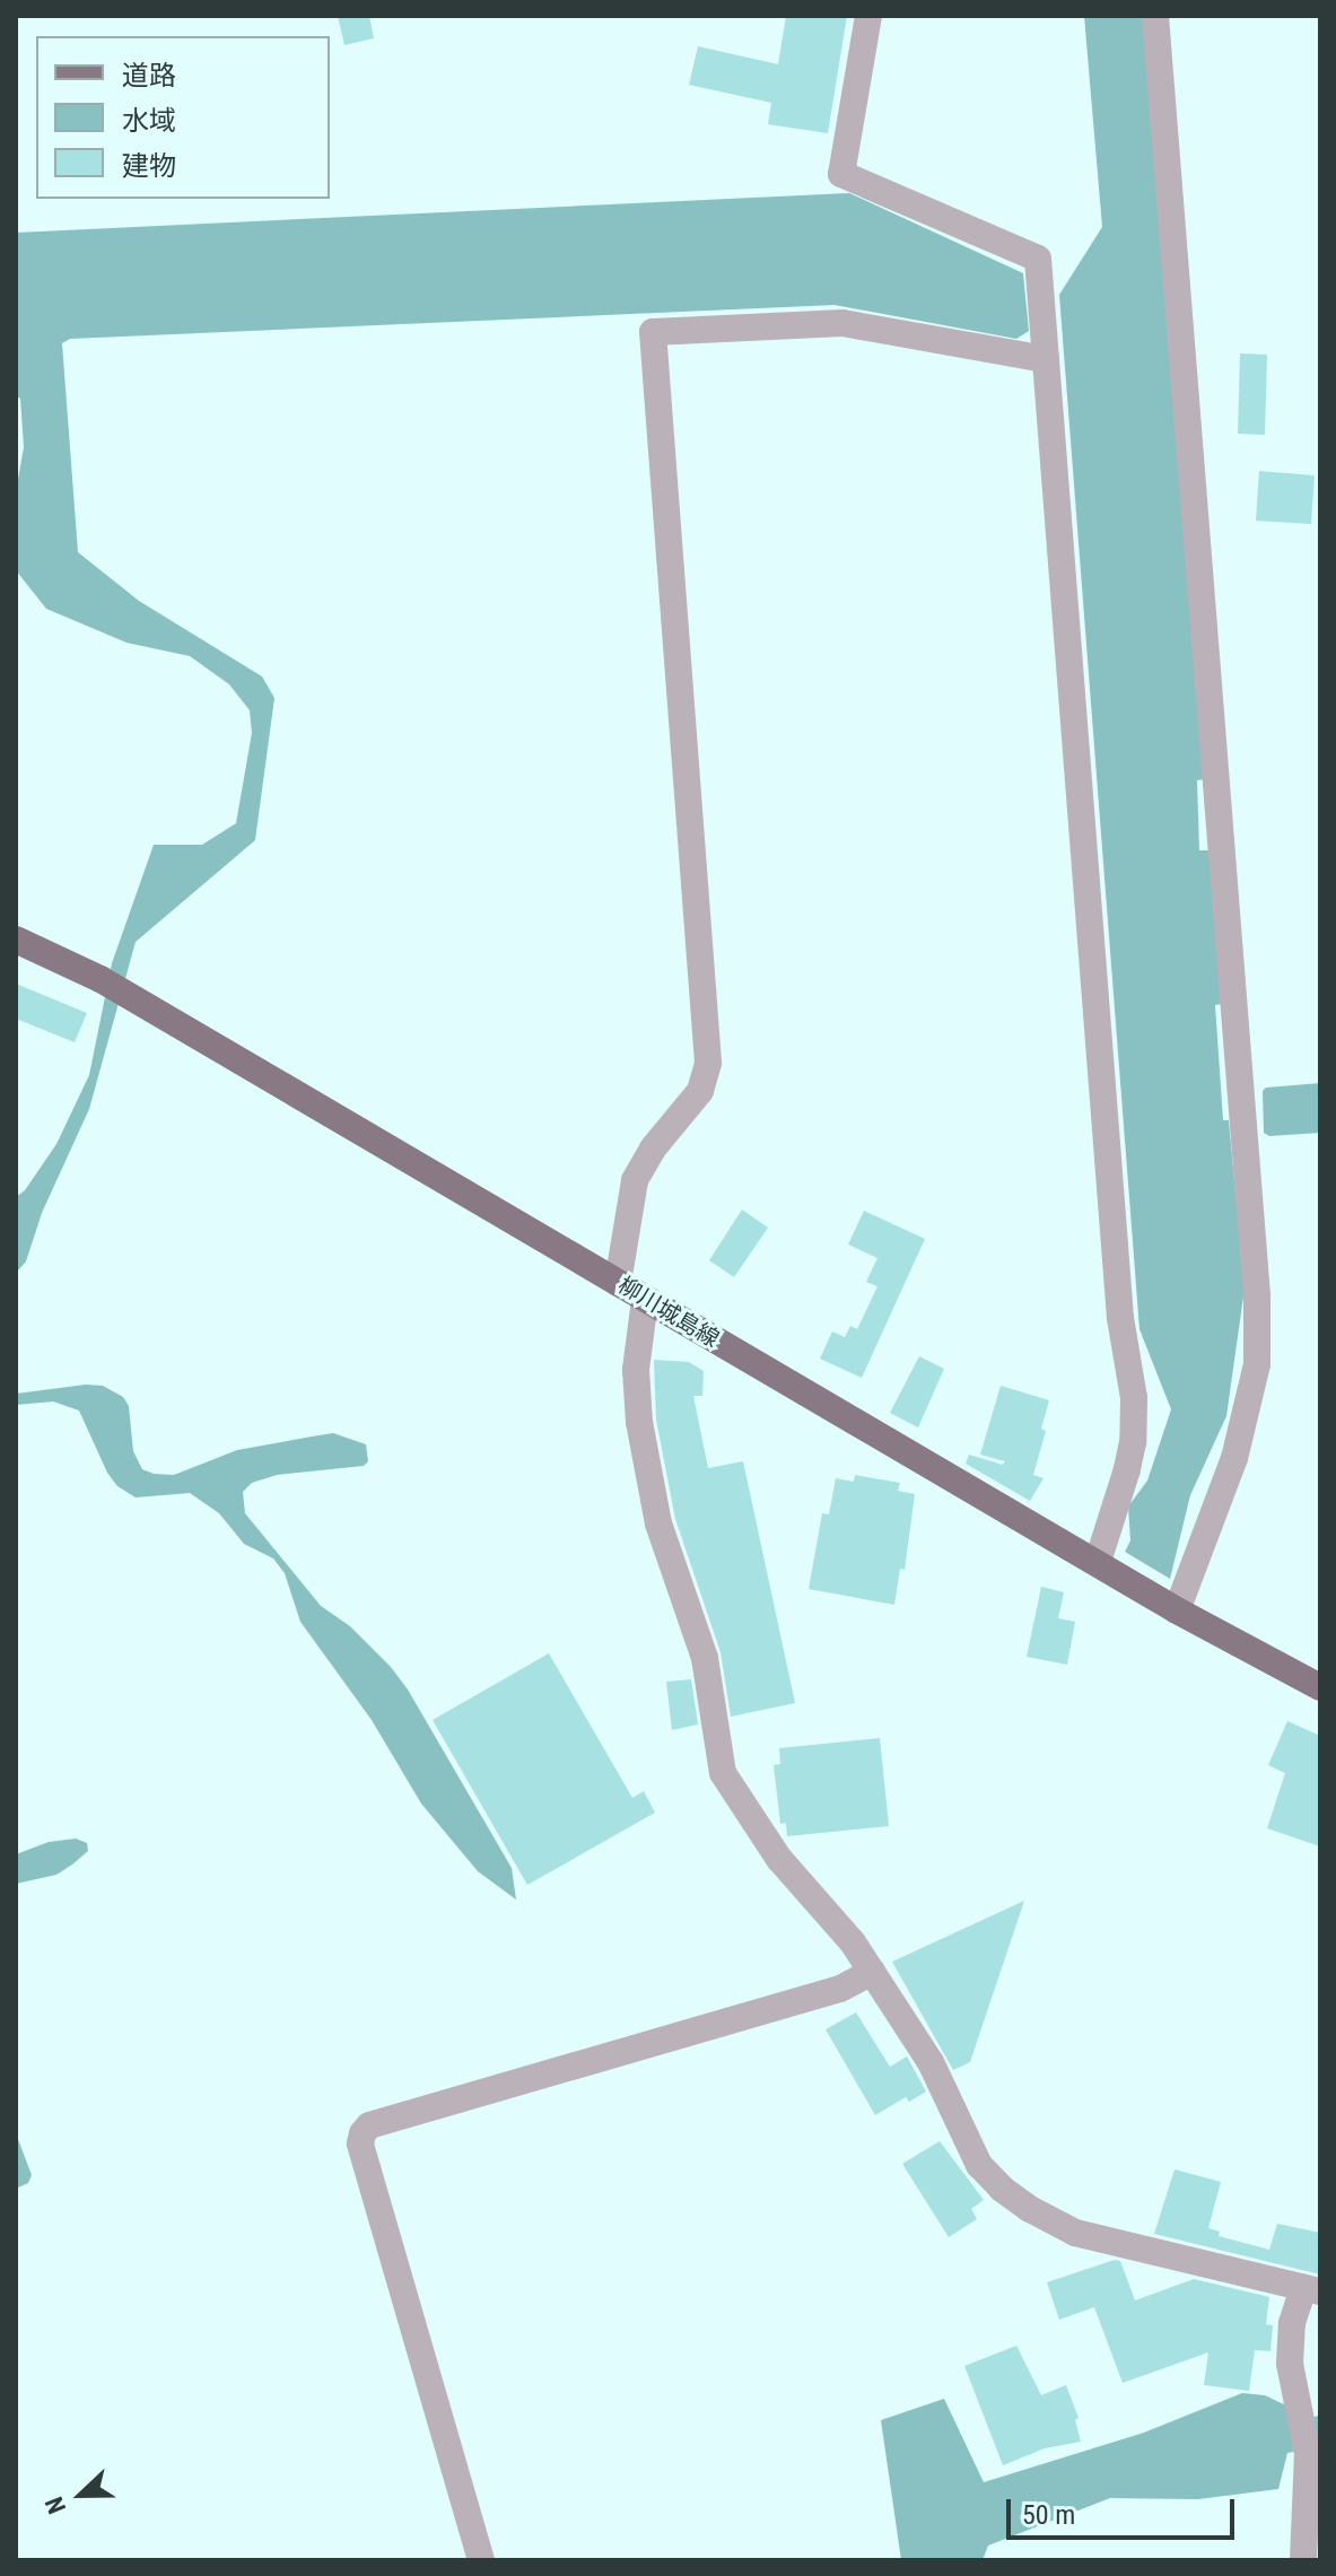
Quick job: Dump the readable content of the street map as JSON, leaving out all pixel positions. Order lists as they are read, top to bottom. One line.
{"streets":{"main road":["柳川城島線"]},"legend":["道路","水域","建物"],"scale_bar":"50 m","north":"left"}
